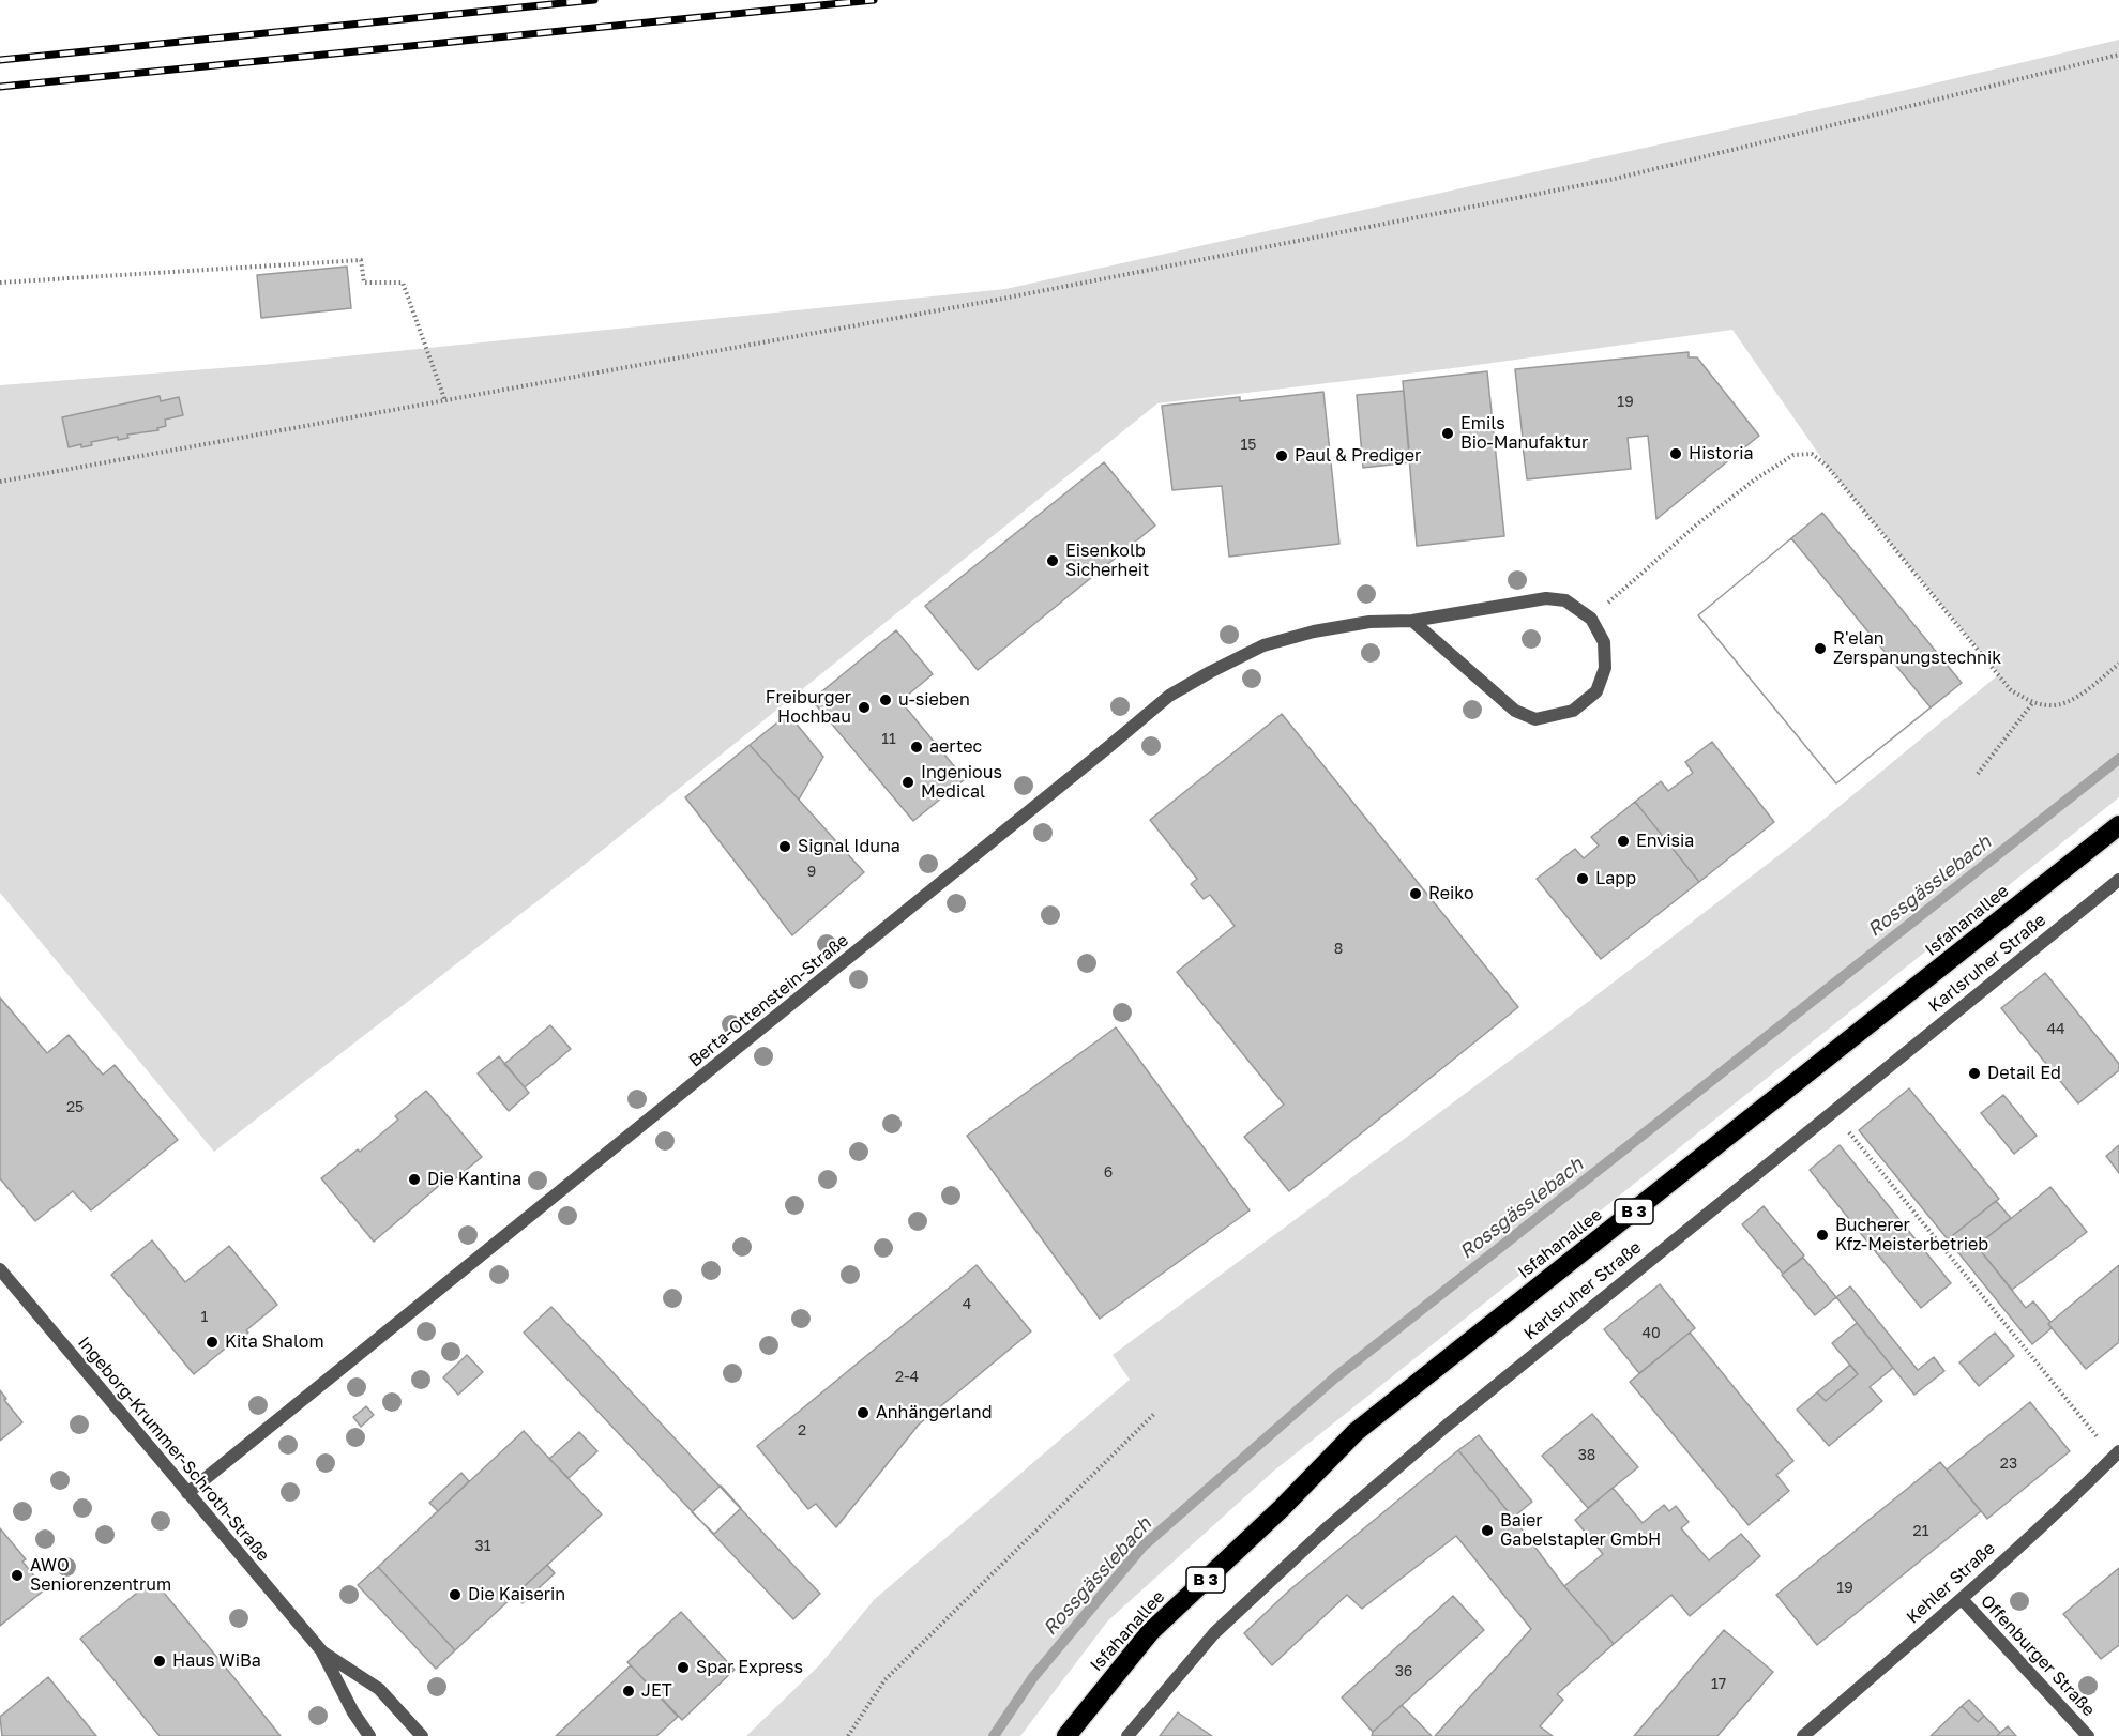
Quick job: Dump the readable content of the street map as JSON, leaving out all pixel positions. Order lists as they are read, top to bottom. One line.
{"streets":{"highway":["Isfahanallee","B 3"],"street":["Karlsruher Straße","Berta-Ottenstein-Straße","Ingeborg-Krummer-Schroth-Straße","Kehler Straße","Offenburger Straße"]},"crossings":[["Berta-Ottenstein-Straße","Ingeborg-Krummer-Schroth-Straße"],["Kehler Straße","Offenburger Straße"]],"water":["Rossgässlebach"],"places":["Emils Bio-Manufaktur","Historia","Paul & Prediger","Eisenkolb Sicherheit","R'elan Zerspanungstechnik","u-sieben","Freiburger Hochbau","aertec","Ingenious Medical","Envisia","Signal Iduna","Lapp","Reiko","Detail Ed","Die Kantina","Bucherer Kfz-Meisterbetrieb","Kita Shalom","Anhängerland","Baier Gabelstapler GmbH","AWO Seniorenzentrum","Die Kaiserin","Haus WiBa","Spar Express","JET"],"house_numbers":["19","15","11","9","8","44","25","6","4","1","40","2-4","2","38","23","21","31","19","36","17"]}
